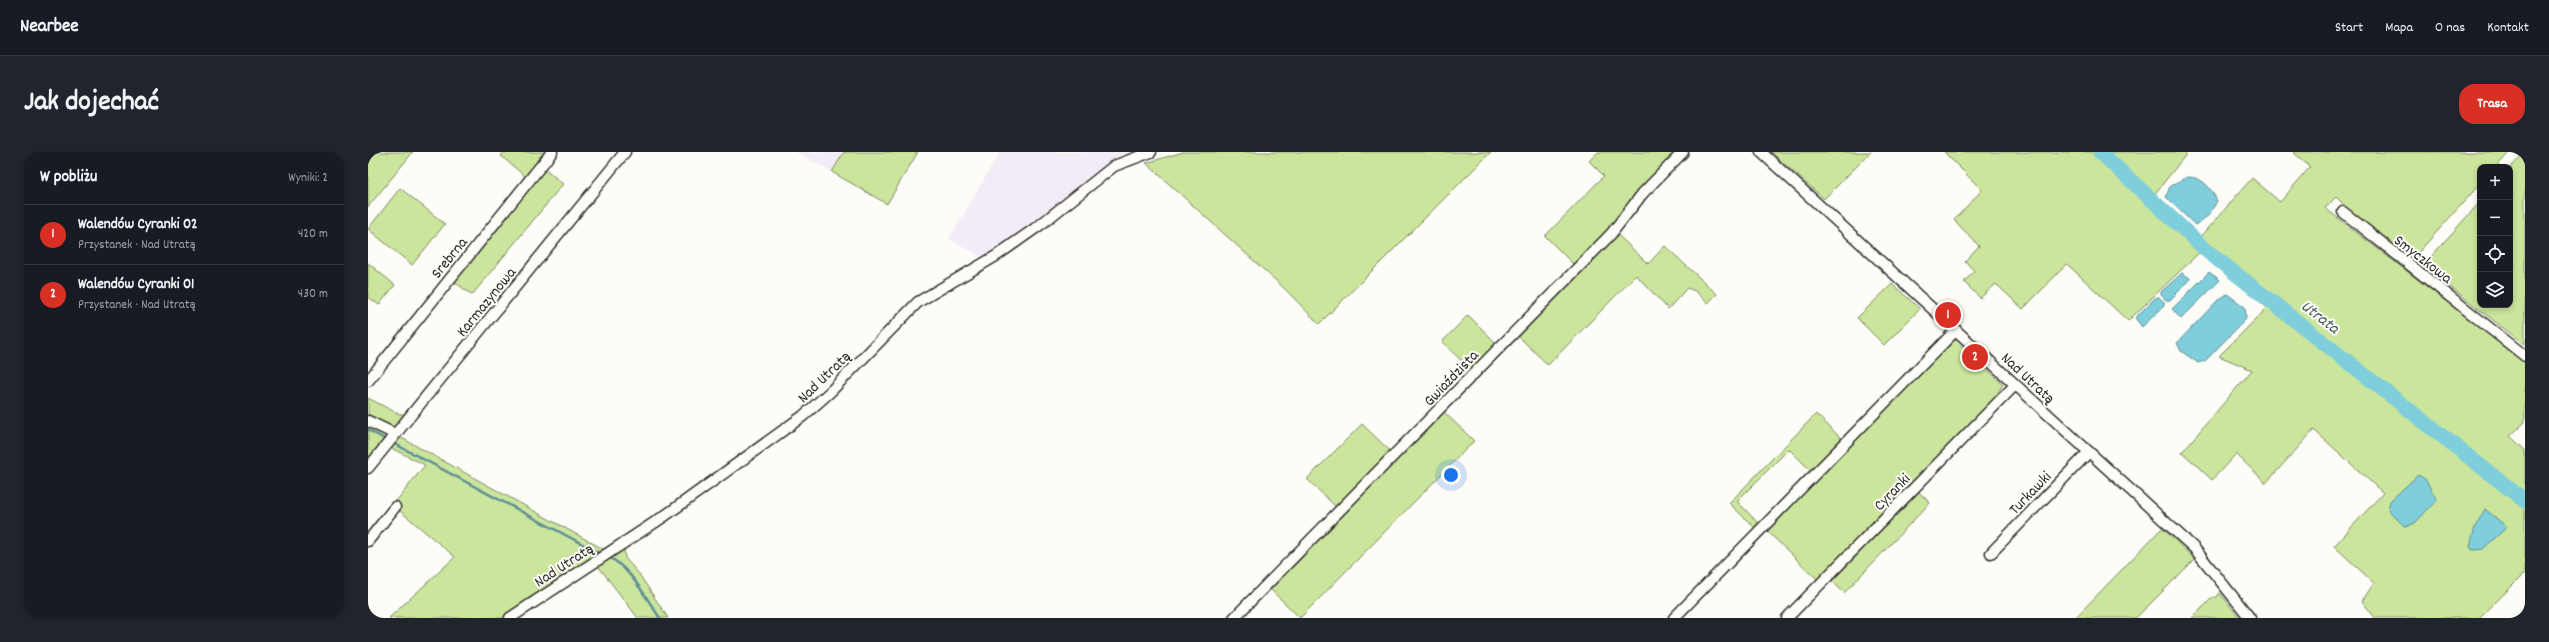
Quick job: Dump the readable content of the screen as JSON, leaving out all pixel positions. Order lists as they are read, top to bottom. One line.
{"streets":{"street":["Srebrna","Smyczkowa","Karmazynowa","Nad Utratą","Gwiaździsta","Cyranki","Turkawki"]},"crossings":[["Nad Utratą","Cyranki"],["Nad Utratą","Turkawki"]],"water":["Utrata"],"page":{"header":"Nearbee","nav":["Start","Mapa","O nas","Kontakt"],"title":"Jak dojechać","buttons":"Trasa","heading":["W pobliżu","Wyniki: 2"],"map_buttons":["+","−"],"list":[{"mark":"1","name":"Walendów Cyranki 02","note":"Przystanek · Nad Utratą","value":"420 m"},{"mark":"2","name":"Walendów Cyranki 01","note":"Przystanek · Nad Utratą","value":"430 m"}],"pins":["1","2"]}}
